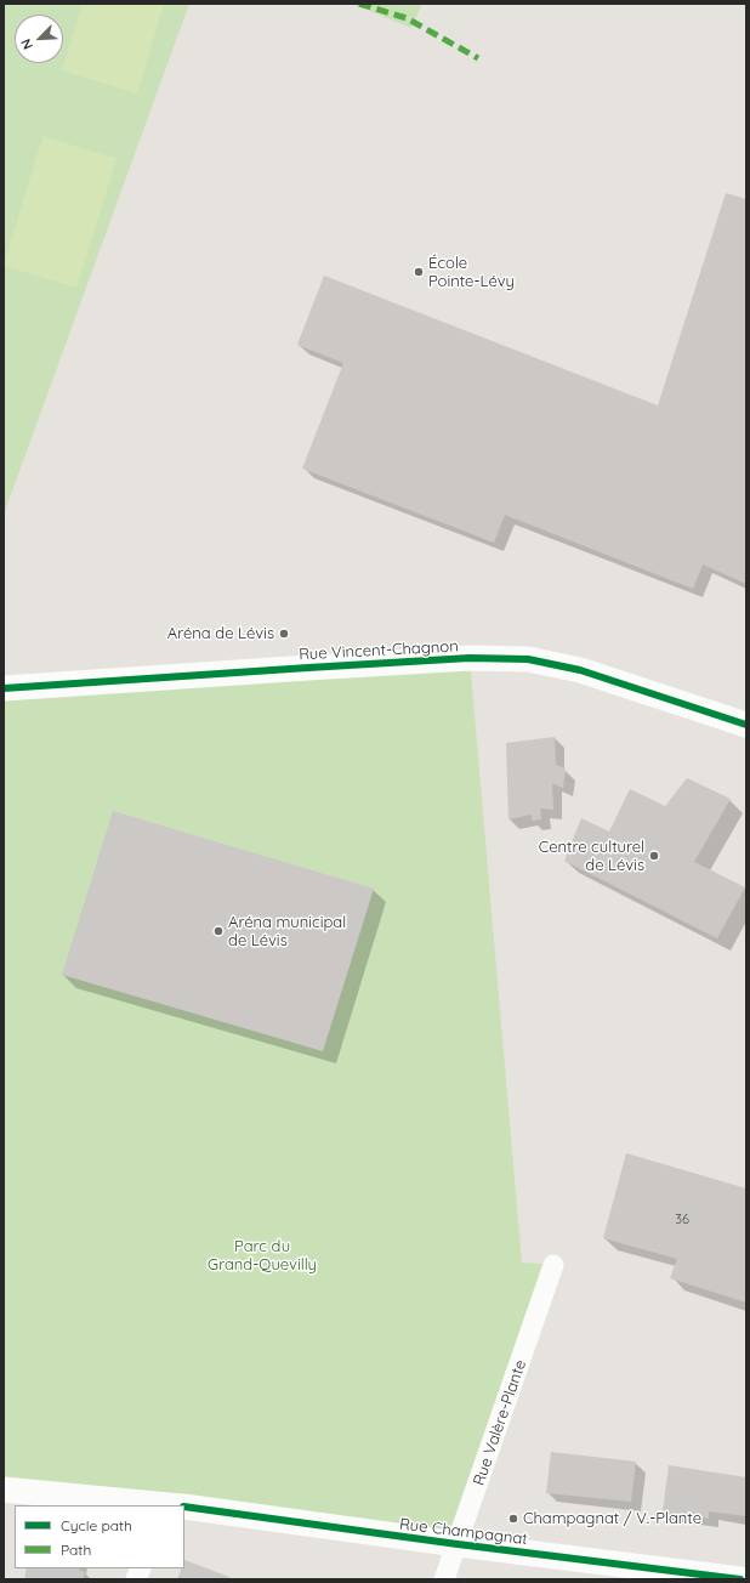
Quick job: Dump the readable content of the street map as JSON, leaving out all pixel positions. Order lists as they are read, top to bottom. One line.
{"streets":{"street":["Rue Vincent-Chagnon","Rue Valère-Plante","Rue Champagnat"]},"crossings":[["Rue Valère-Plante","Rue Champagnat"]],"parks":["Parc du Grand-Quevilly"],"places":["École Pointe-Lévy","Aréna de Lévis","Centre culturel de Lévis","Aréna municipal de Lévis","Champagnat / V.-Plante"],"house_numbers":["36"],"legend":["Cycle path","Path"],"north":"bottom left"}
